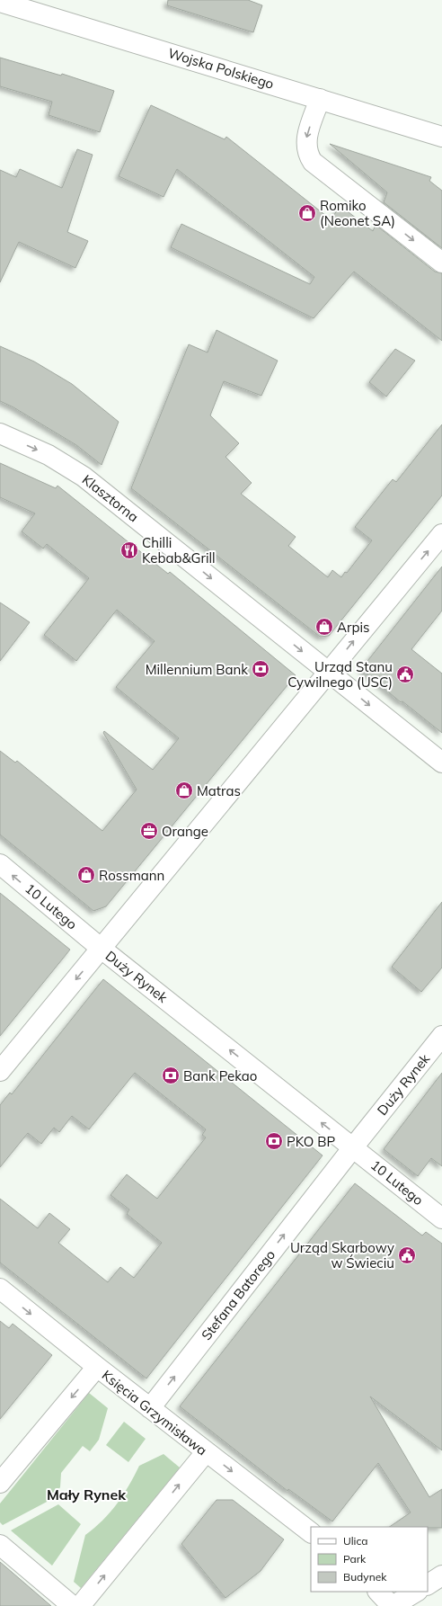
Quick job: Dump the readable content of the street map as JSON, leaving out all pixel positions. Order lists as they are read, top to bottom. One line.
{"streets":{"street":["Wojska Polskiego","Klasztorna","10 Lutego","Duży Rynek","Stefana Batorego","Księcia Grzymisława"]},"crossings":[["Klasztorna","Duży Rynek"],["10 Lutego","Duży Rynek"],["10 Lutego","Stefana Batorego"],["Duży Rynek","Stefana Batorego"],["Stefana Batorego","Księcia Grzymisława"]],"one_way":["Klasztorna","10 Lutego","Stefana Batorego","Księcia Grzymisława"],"districts":["Mały Rynek"],"places":{"shop":["Romiko (Neonet SA)","Arpis","Matras","Rossmann"],"restaurant":["Chilli Kebab&Grill"],"bank":["Millennium Bank","Bank Pekao","PKO BP"],"public building":["Urząd Stanu Cywilnego (USC)","Urząd Skarbowy w Świeciu"],"office":["Orange"]},"legend":["Ulica","Park","Budynek"]}
